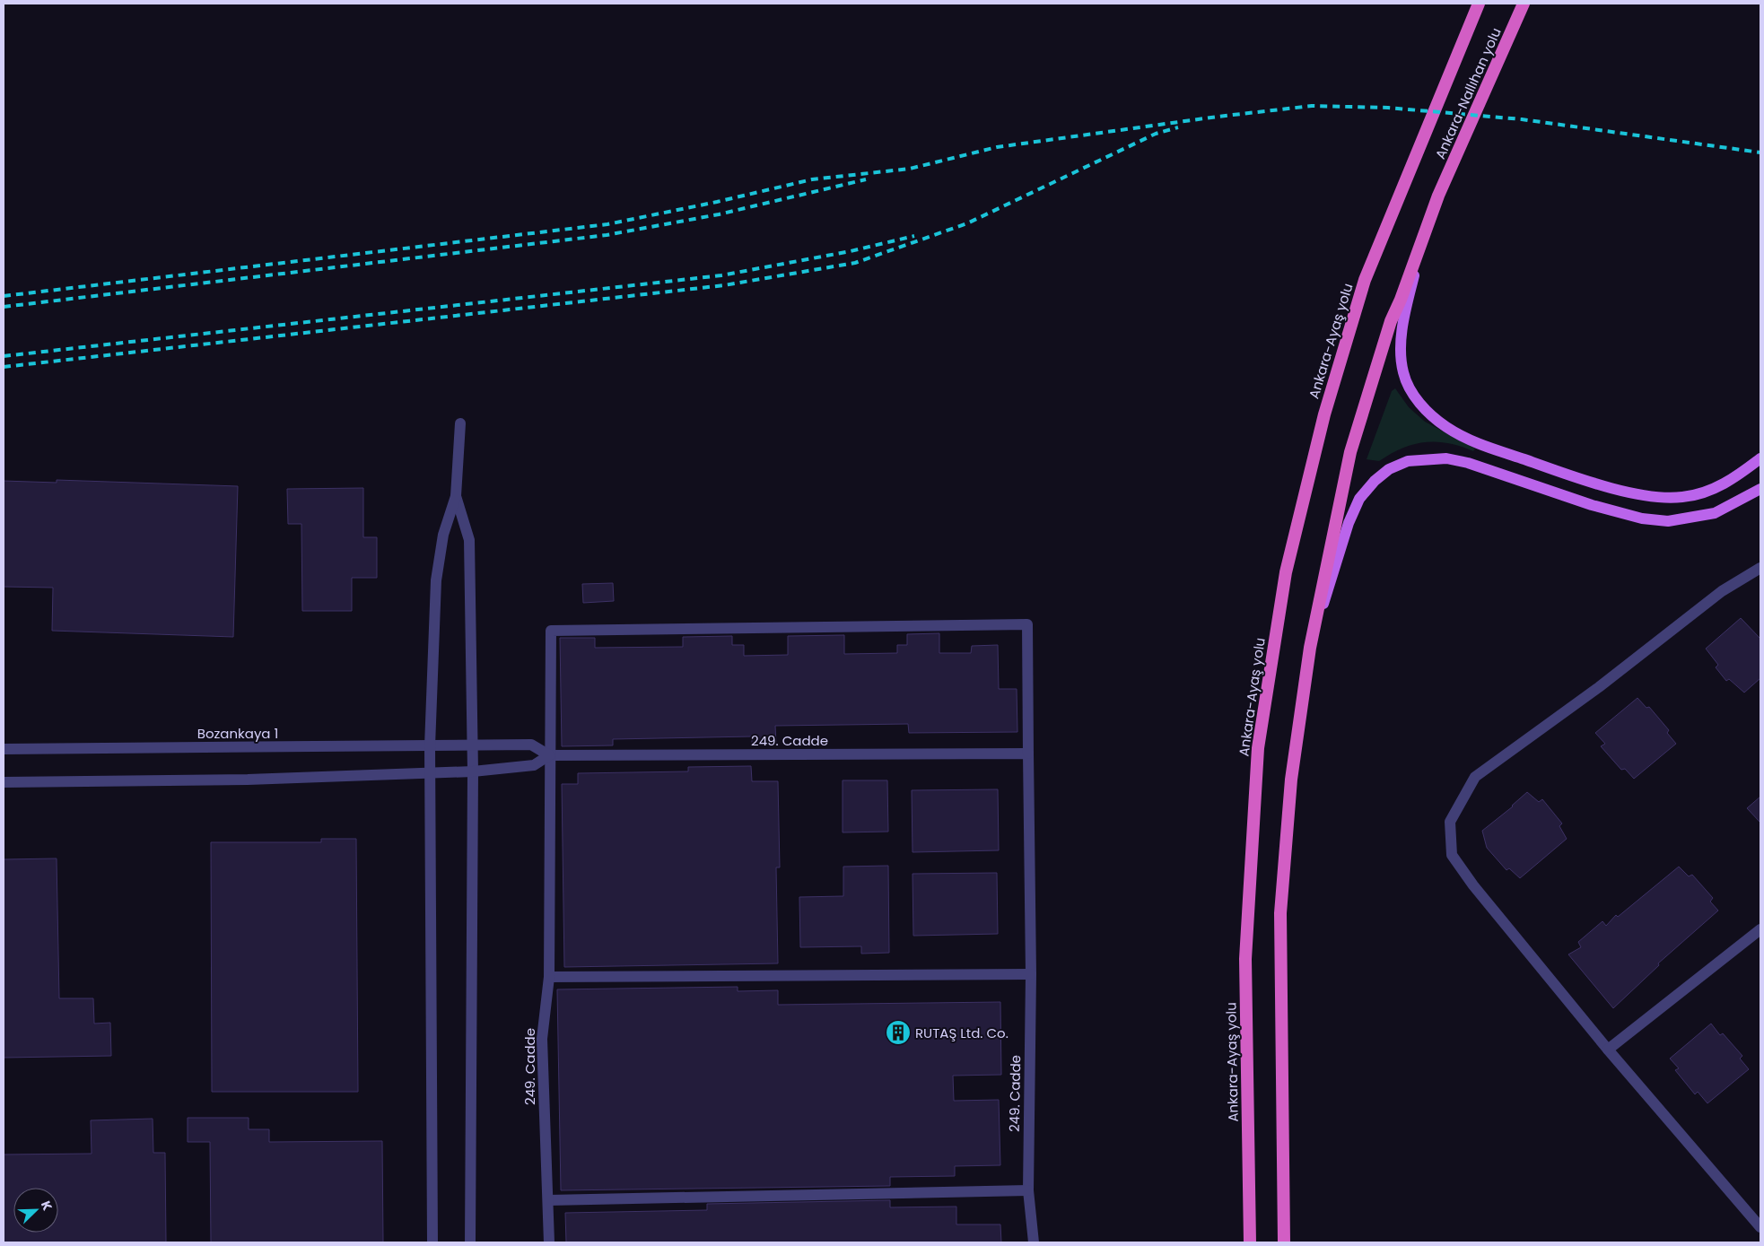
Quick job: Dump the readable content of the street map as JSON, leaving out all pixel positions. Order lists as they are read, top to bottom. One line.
{"streets":{"highway":["Ankara-Nallıhan yolu","Ankara-Ayaş yolu"],"street":["Bozankaya 1","249. Cadde"]},"crossings":[["Ankara-Nallıhan yolu","Ankara-Ayaş yolu"],["Bozankaya 1","249. Cadde"]],"places":{"building":["RUTAŞ Ltd. Co."]},"north":"top right"}
